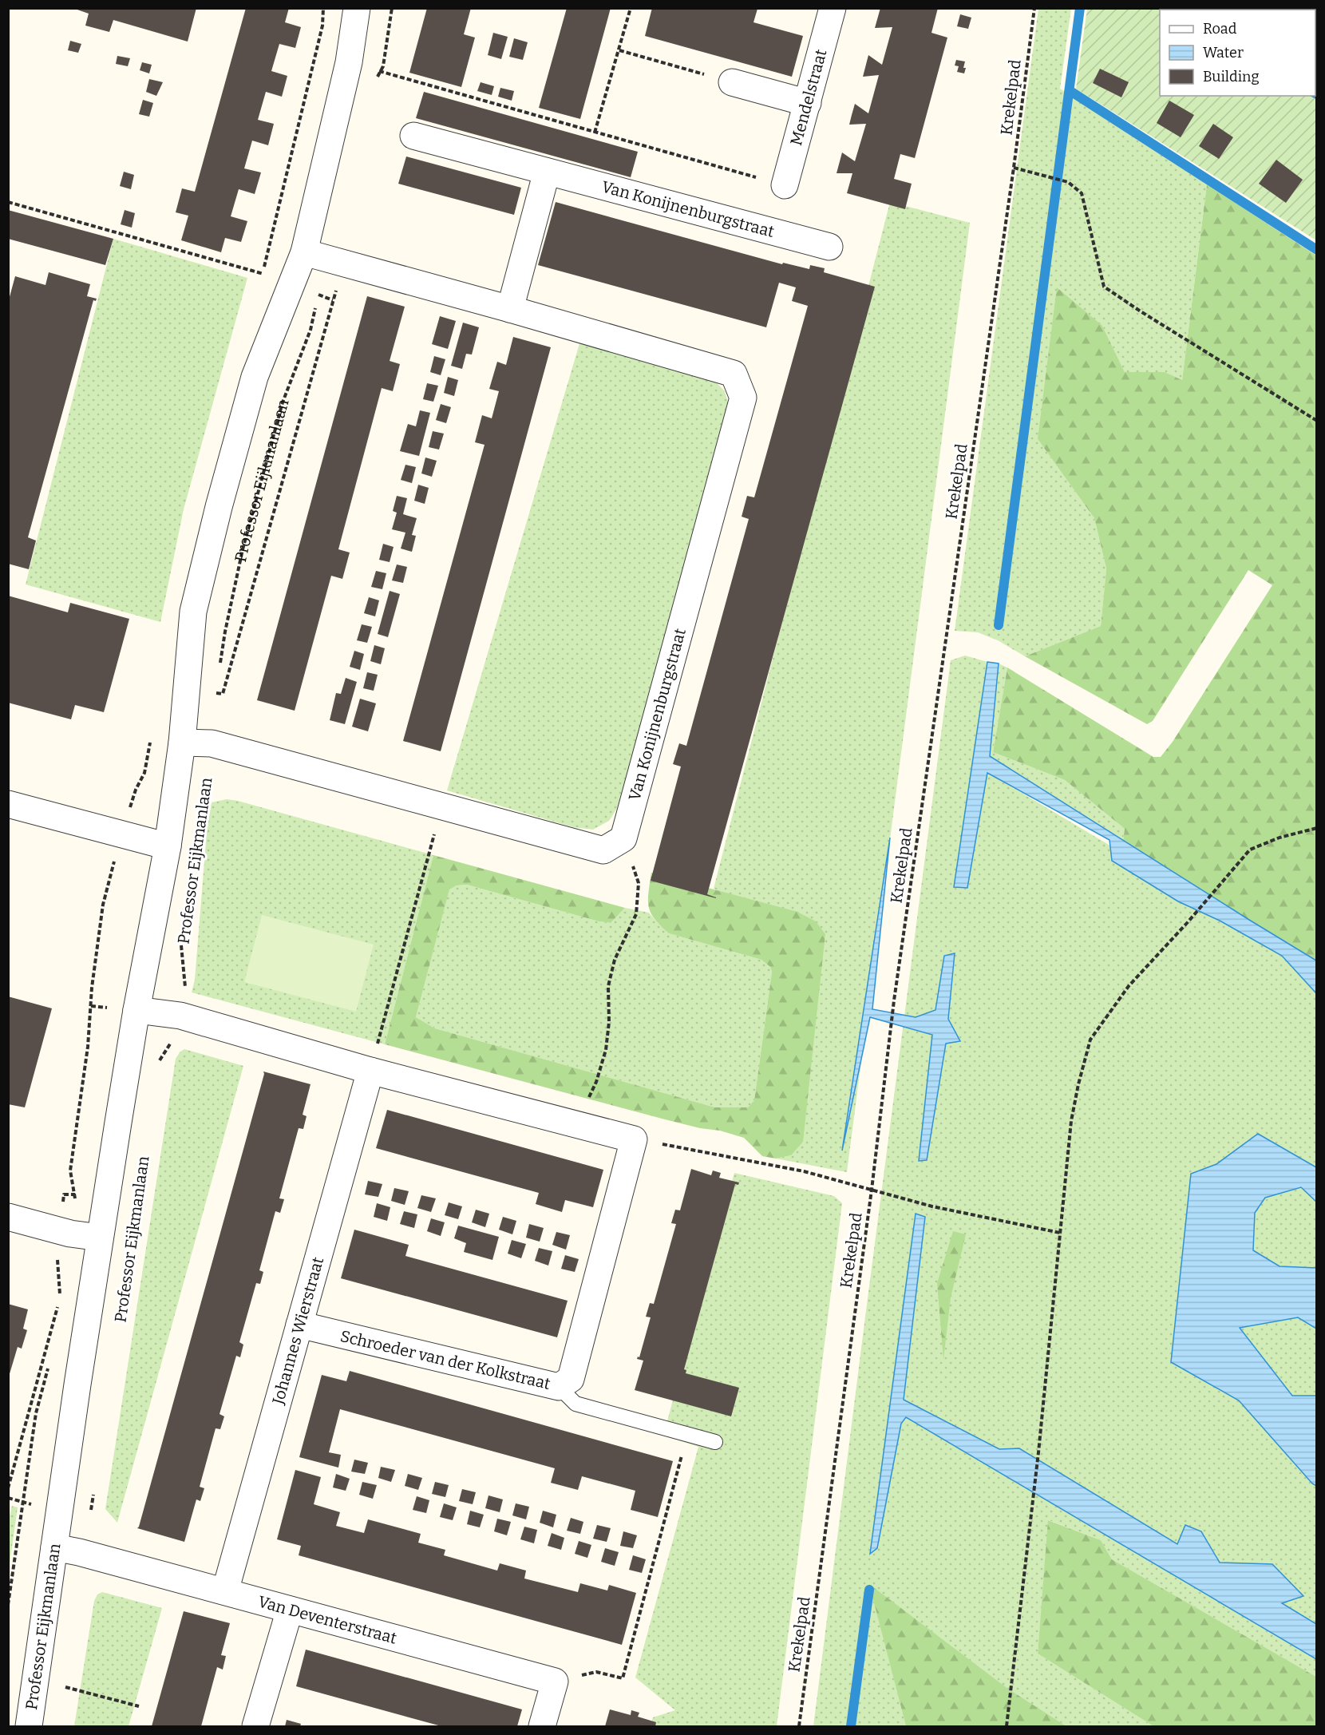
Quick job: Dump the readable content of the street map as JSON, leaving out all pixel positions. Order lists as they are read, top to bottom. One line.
{"streets":{"street":["Mendelstraat","Van Konijnenburgstraat","Professor Eijkmanlaan","Johannes Wierstraat","Schroeder van der Kolkstraat","Van Deventerstraat"],"path":["Krekelpad"]},"crossings":[["Van Konijnenburgstraat","Professor Eijkmanlaan"],["Professor Eijkmanlaan","Van Deventerstraat"],["Johannes Wierstraat","Schroeder van der Kolkstraat"],["Johannes Wierstraat","Van Deventerstraat"]],"legend":["Road","Water","Building"]}
